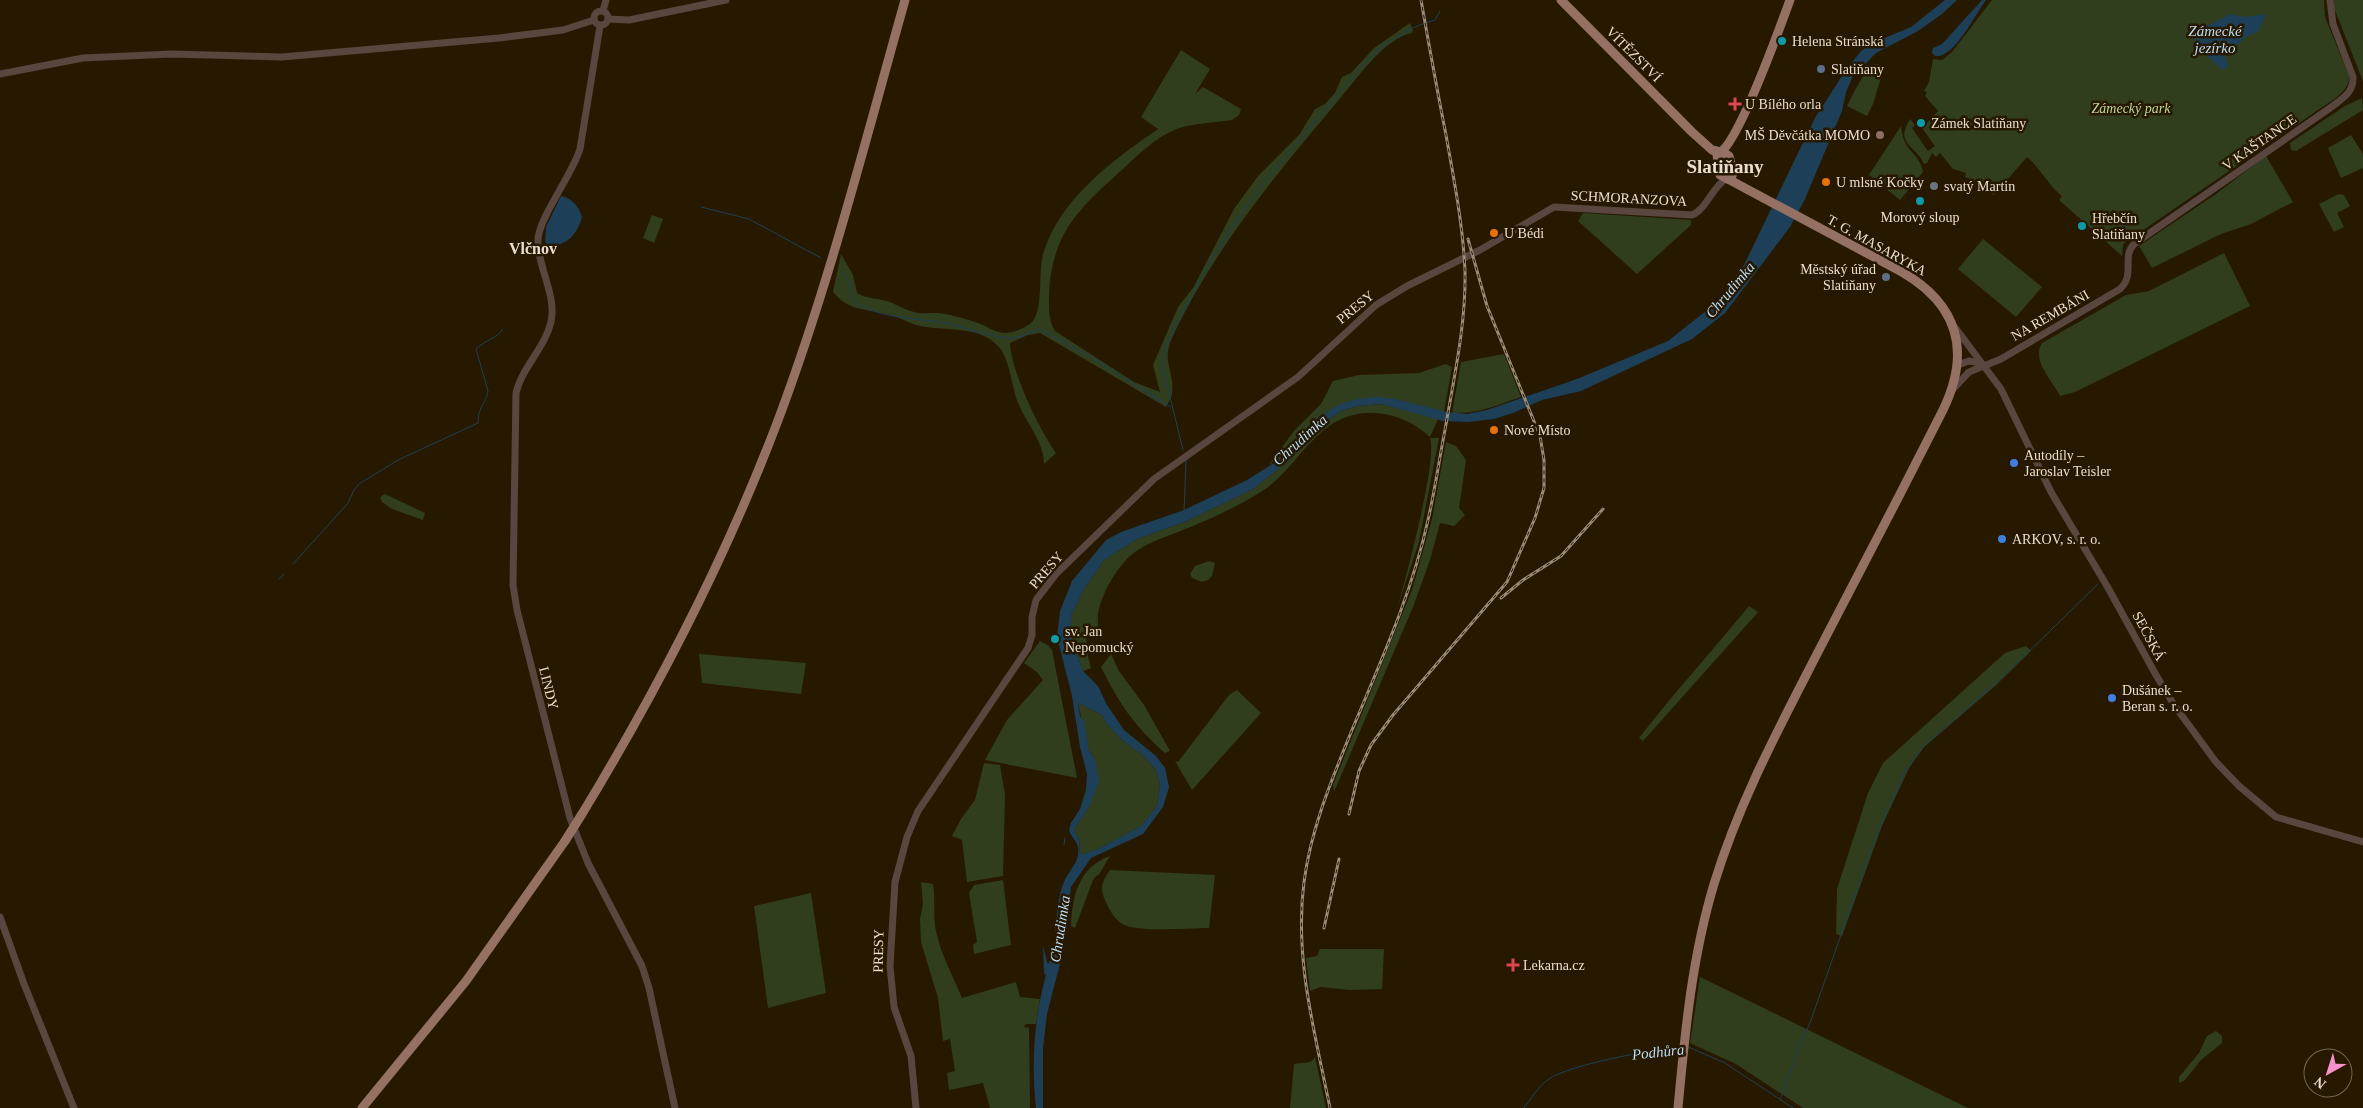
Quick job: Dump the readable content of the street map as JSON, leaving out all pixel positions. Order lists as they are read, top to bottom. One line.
{"streets":{"main road":["VÍTĚZSTVÍ","T. G. MASARYKA"],"street":["V KAŠTANCE","SCHMORANZOVA","PRESY","NA REMBÁNI","SEČSKÁ","LINDY"]},"crossings":[["VÍTĚZSTVÍ","SCHMORANZOVA"],["VÍTĚZSTVÍ","T. G. MASARYKA"],["V KAŠTANCE","NA REMBÁNI"],["SCHMORANZOVA","T. G. MASARYKA"],["SCHMORANZOVA","PRESY"],["T. G. MASARYKA","SEČSKÁ"],["NA REMBÁNI","SEČSKÁ"]],"districts":["Slatiňany","Vlčnov"],"water":["Zámecké jezírko","Chrudimka","Podhůra"],"parks":["Zámecký park"],"places":{"other":["Helena Stránská","Slatiňany","Zámek Slatiňany","MŠ Děvčátka MOMO","U mlsné Kočky","svatý Martin","Morový sloup","Hřebčín Slatiňany","U Bédi","Městský úřad Slatiňany","Nové Místo","Autodíly – Jaroslav Teisler","ARKOV, s. r. o.","sv. Jan Nepomucký","Dušánek – Beran s. r. o."],"health":["U Bílého orla","Lekarna.cz"]},"north":"bottom left"}
